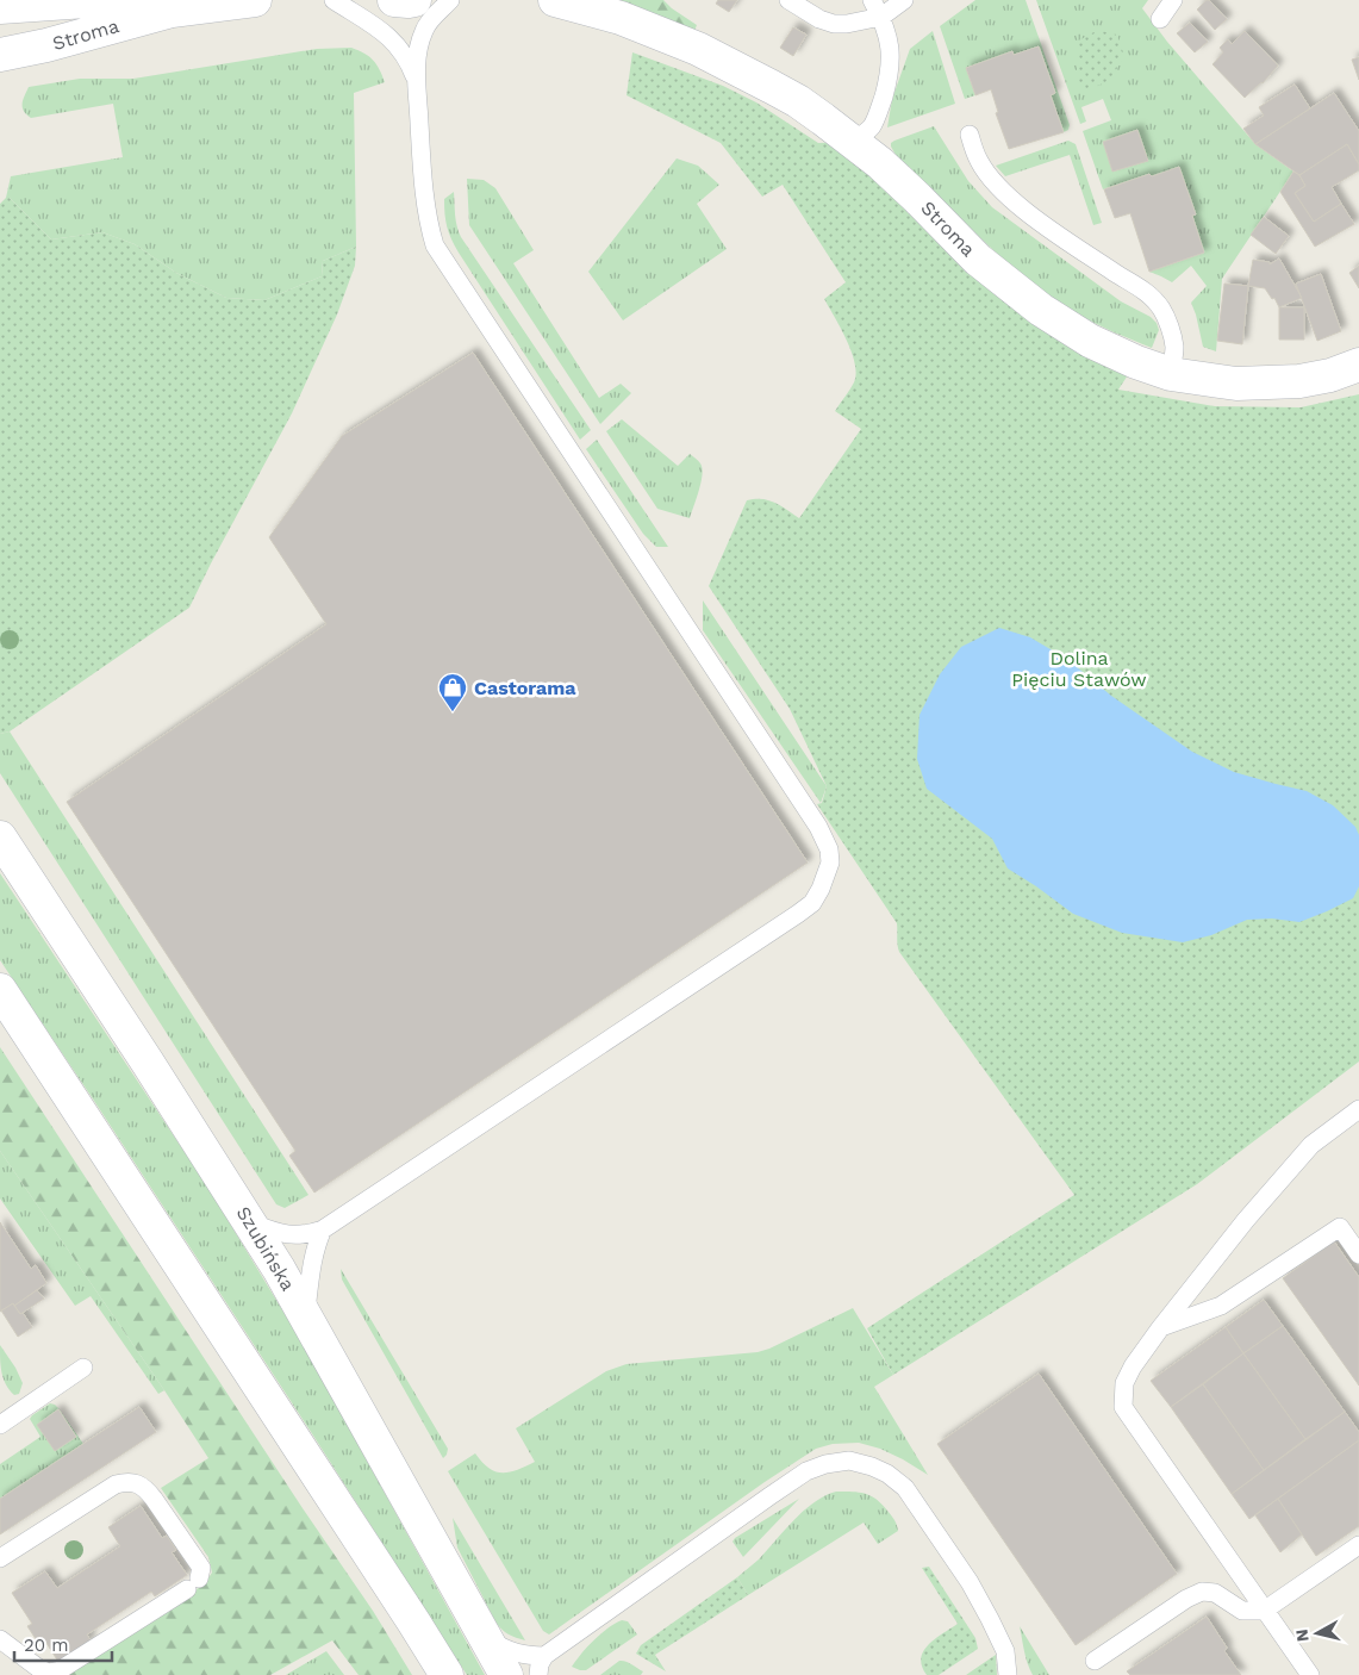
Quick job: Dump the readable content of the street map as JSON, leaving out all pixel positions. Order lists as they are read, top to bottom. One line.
{"streets":{"main road":["Stroma","Szubińska"]},"parks":["Dolina Pięciu Stawów"],"places":{"shop":["Castorama"]},"scale_bar":"20 m","north":"left"}
